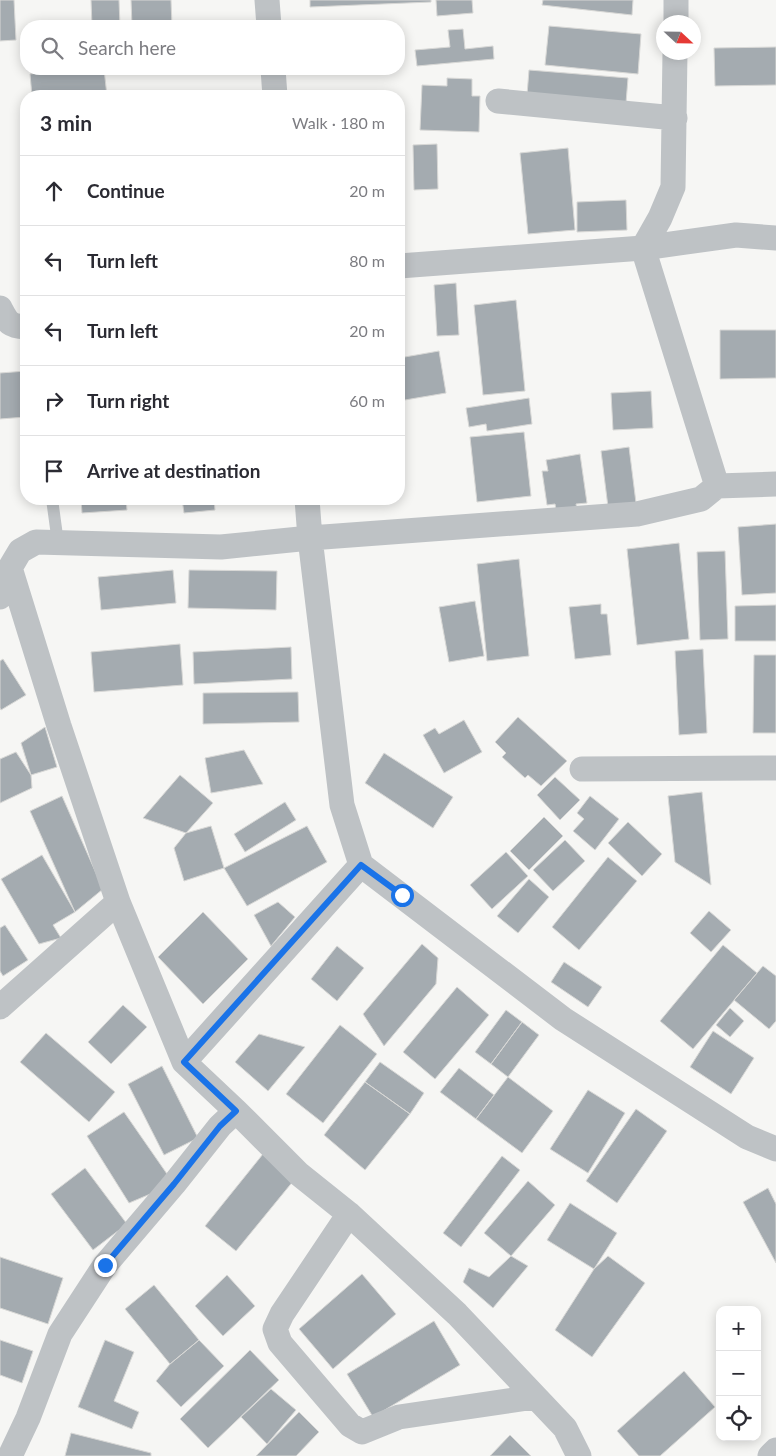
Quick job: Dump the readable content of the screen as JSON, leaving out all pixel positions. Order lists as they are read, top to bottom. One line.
{"north":"right","page":{"search":"Search here","heading":["3 min","Walk · 180 m"],"list":[["Continue","20 m"],["Turn left","80 m"],["Turn left","20 m"],["Turn right","60 m"],"Arrive at destination"],"map_buttons":["+","−"]}}
